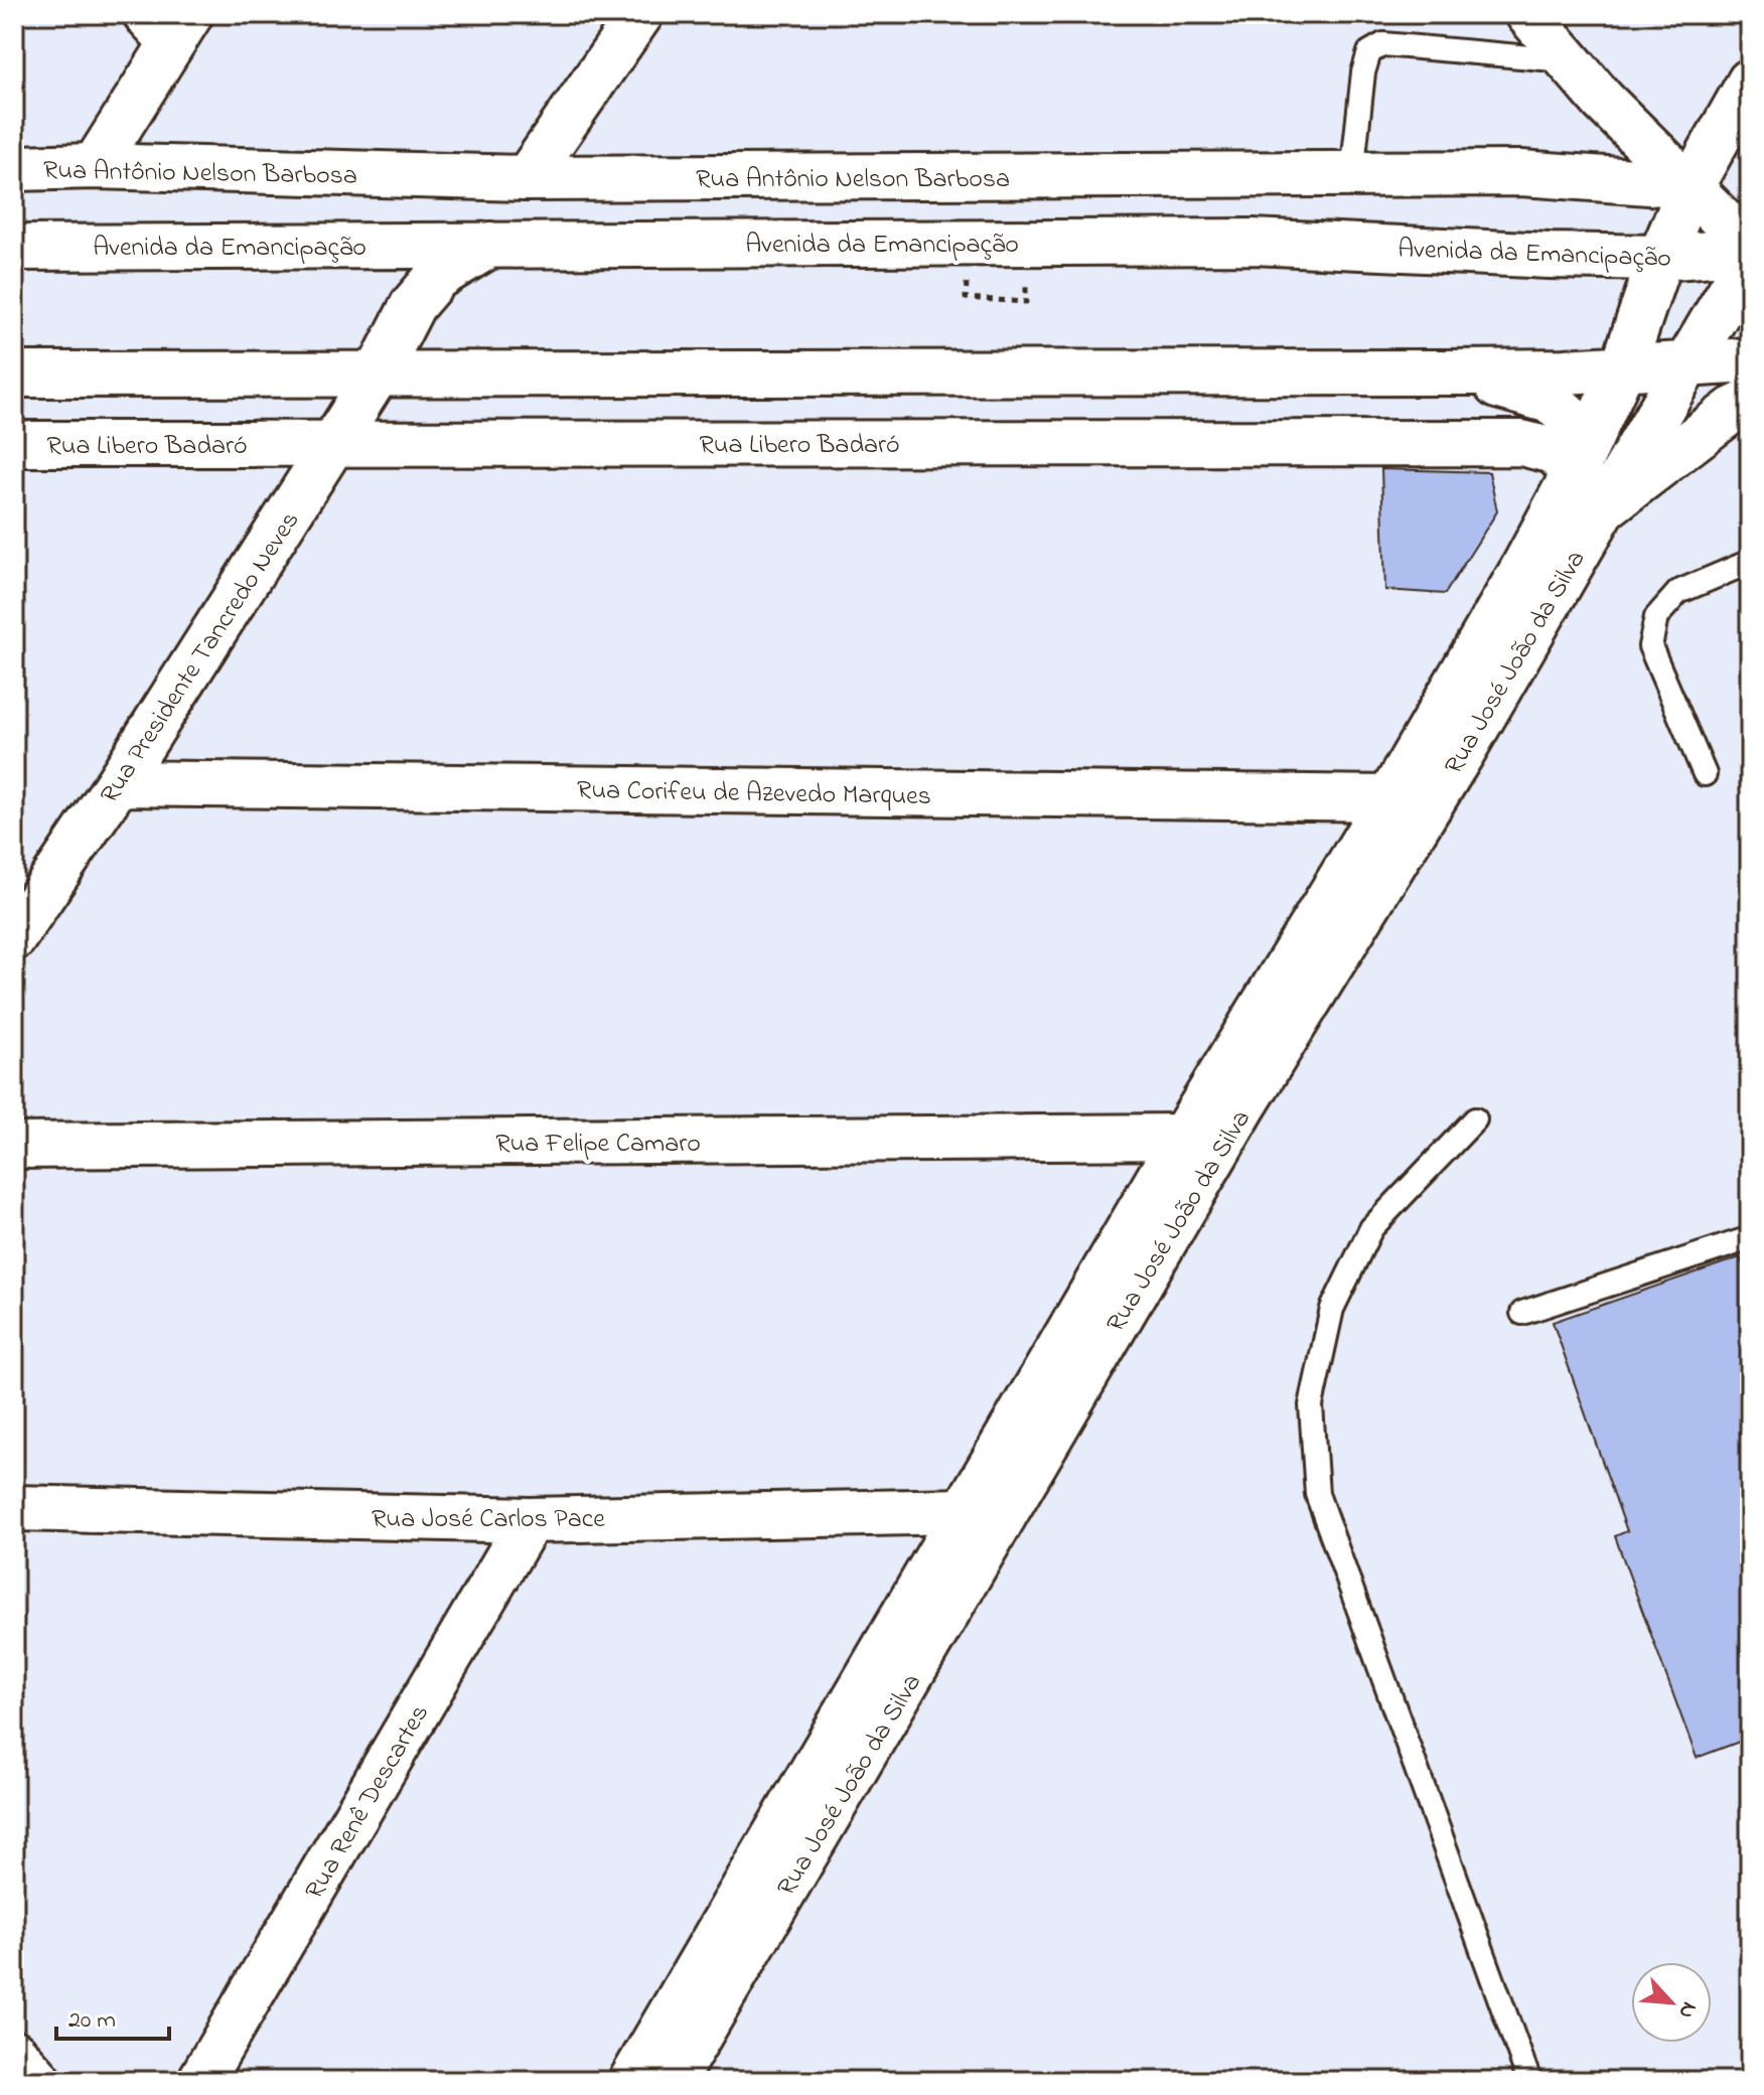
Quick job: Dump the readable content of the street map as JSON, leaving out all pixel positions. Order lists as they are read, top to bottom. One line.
{"streets":{"street":["Rua Antônio Nelson Barbosa","Avenida da Emancipação","Rua Libero Badaró","Rua Presidente Tancredo Neves","Rua José João da Silva","Rua Corifeu de Azevedo Marques","Rua Felipe Camaro","Rua José Carlos Pace","Rua Renê Descartes"]},"crossings":[["Rua Antônio Nelson Barbosa","Rua José João da Silva"],["Avenida da Emancipação","Rua Presidente Tancredo Neves"],["Avenida da Emancipação","Rua José João da Silva"],["Rua Libero Badaró","Rua Presidente Tancredo Neves"],["Rua Libero Badaró","Rua José João da Silva"],["Rua Presidente Tancredo Neves","Rua Corifeu de Azevedo Marques"],["Rua José João da Silva","Rua Corifeu de Azevedo Marques"],["Rua José João da Silva","Rua Felipe Camaro"],["Rua José João da Silva","Rua José Carlos Pace"],["Rua José Carlos Pace","Rua Renê Descartes"]],"scale_bar":"20 m","north":"bottom right"}
